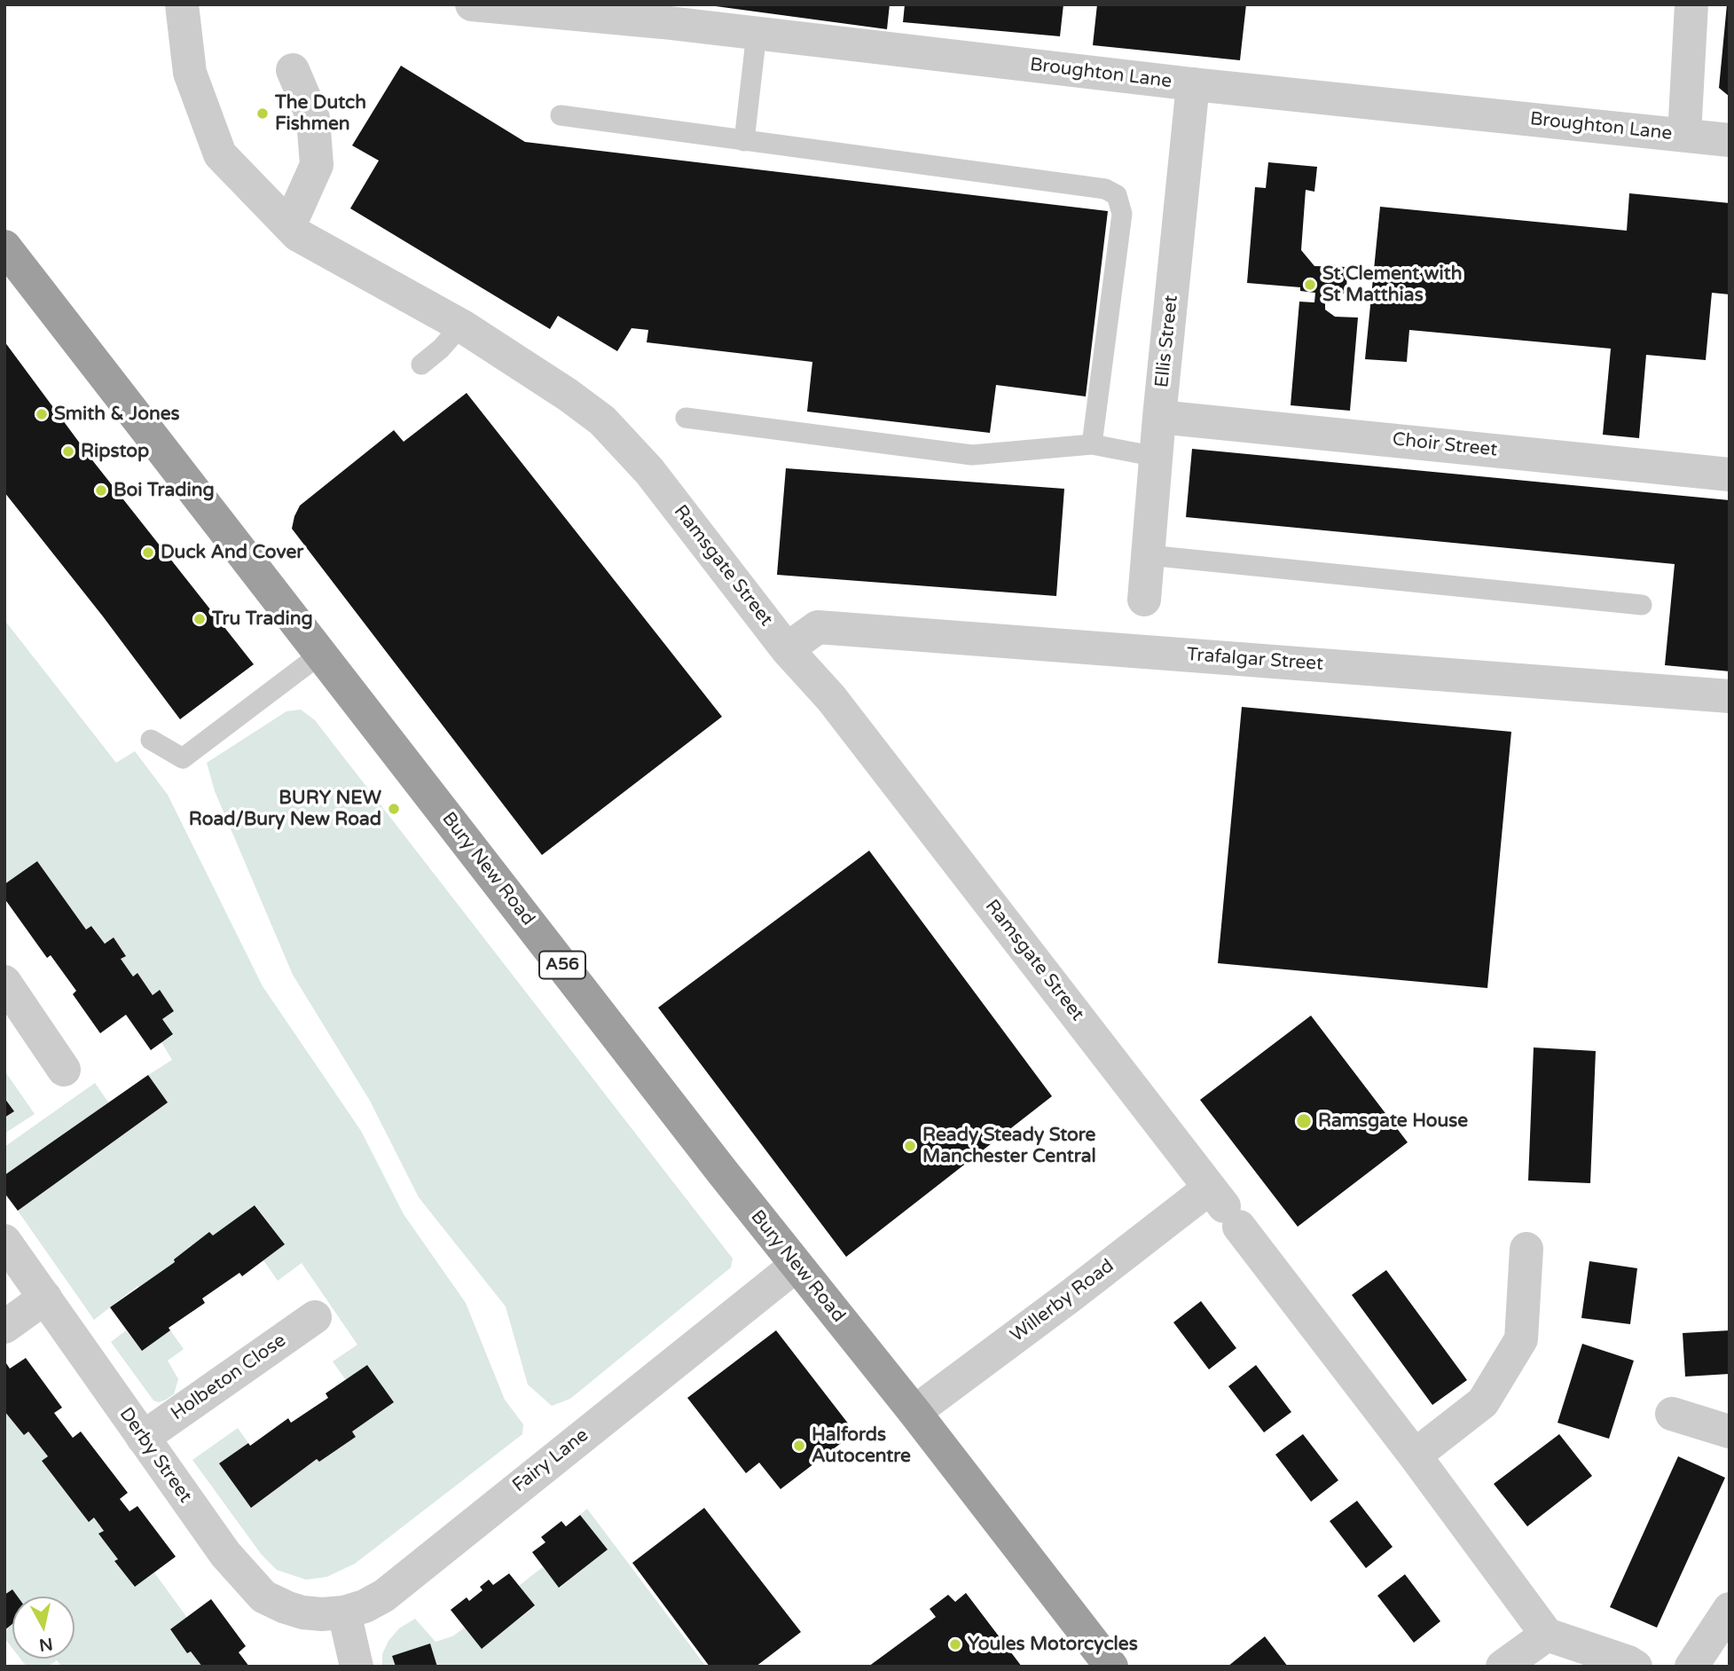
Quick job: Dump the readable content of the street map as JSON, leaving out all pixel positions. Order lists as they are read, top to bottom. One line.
{"streets":{"highway":["Bury New Road","A56"],"street":["Broughton Lane","Ellis Street","Choir Street","Ramsgate Street","Trafalgar Street","Willerby Road","Holbeton Close","Derby Street","Fairy Lane"]},"crossings":[["Broughton Lane","Ellis Street"],["Ellis Street","Choir Street"],["Ramsgate Street","Trafalgar Street"],["Ramsgate Street","Willerby Road"],["Bury New Road","Willerby Road"],["Bury New Road","Fairy Lane"],["Holbeton Close","Derby Street"],["Derby Street","Fairy Lane"]],"places":["The Dutch Fishmen","St Clement with St Matthias","Smith & Jones","Ripstop","Boi Trading","Duck And Cover","Tru Trading","BURY NEW Road/Bury New Road","Ramsgate House","Ready Steady Store Manchester Central","Halfords Autocentre","Youles Motorcycles"],"north":"bottom"}
